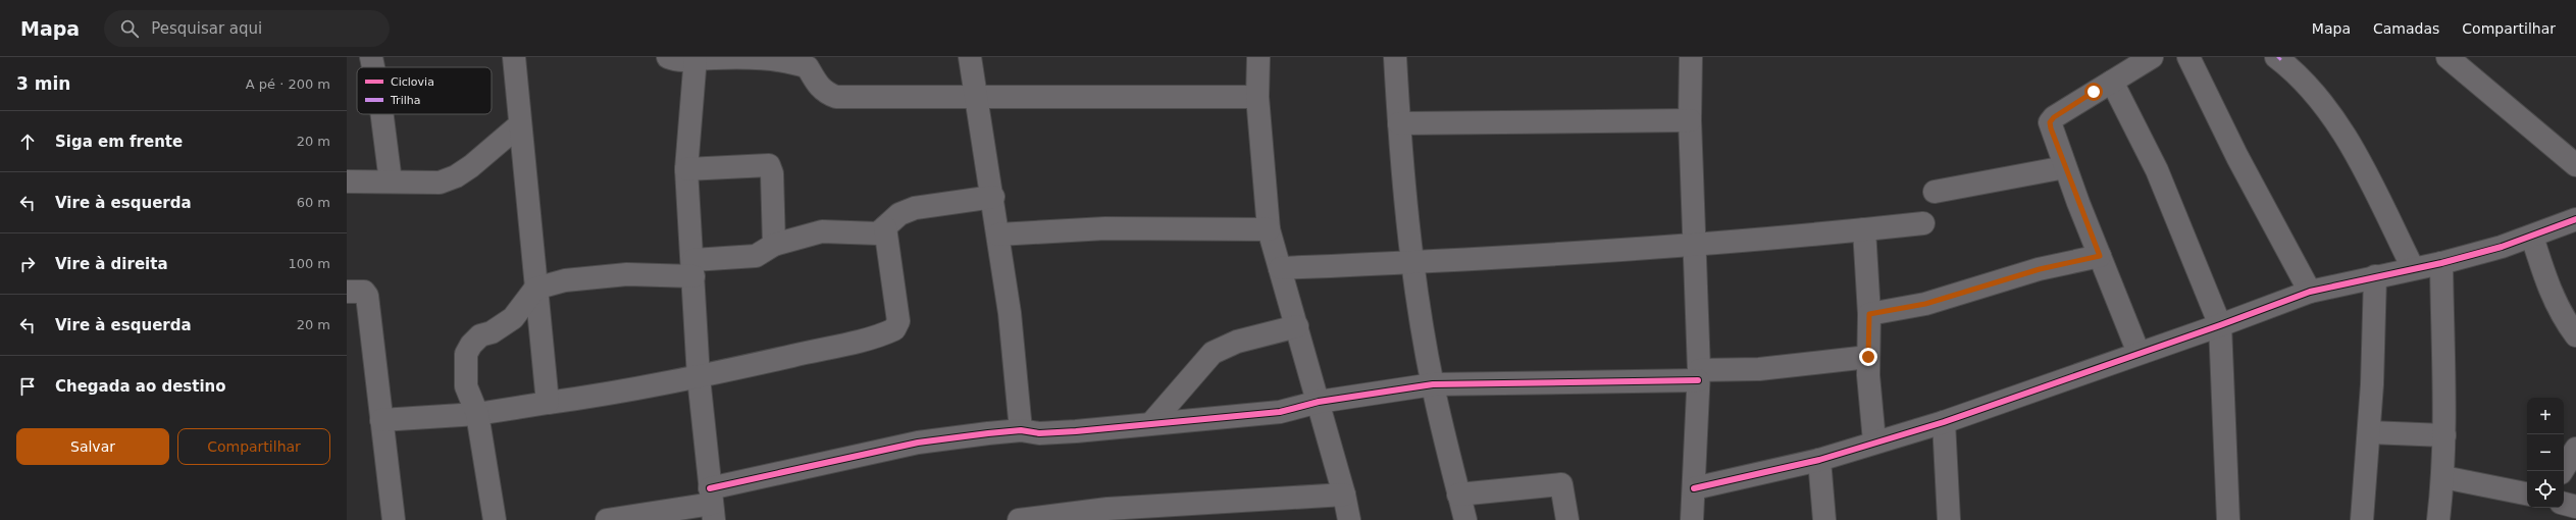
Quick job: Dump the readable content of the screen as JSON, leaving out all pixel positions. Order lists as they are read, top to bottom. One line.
{"legend":["Ciclovia","Trilha"],"page":{"header":"Mapa","search":"Pesquisar aqui","nav":["Mapa","Camadas","Compartilhar"],"heading":["3 min","A pé · 200 m"],"list":[["Siga em frente","20 m"],["Vire à esquerda","60 m"],["Vire à direita","100 m"],["Vire à esquerda","20 m"],"Chegada ao destino"],"map_buttons":["+","−"],"buttons":["Salvar","Compartilhar"]}}
